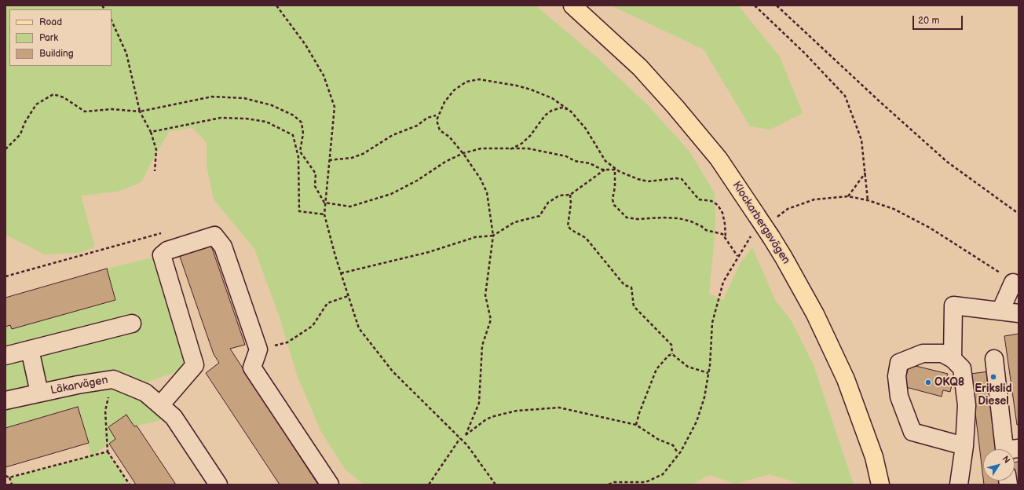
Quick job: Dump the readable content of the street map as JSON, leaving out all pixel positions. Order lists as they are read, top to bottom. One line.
{"streets":{"main road":["Klockarbergsvägen"],"street":["Läkarvägen"]},"places":["Erikslid Diesel","OKQ8"],"legend":["Road","Park","Building"],"scale_bar":"20 m","north":"top right"}
